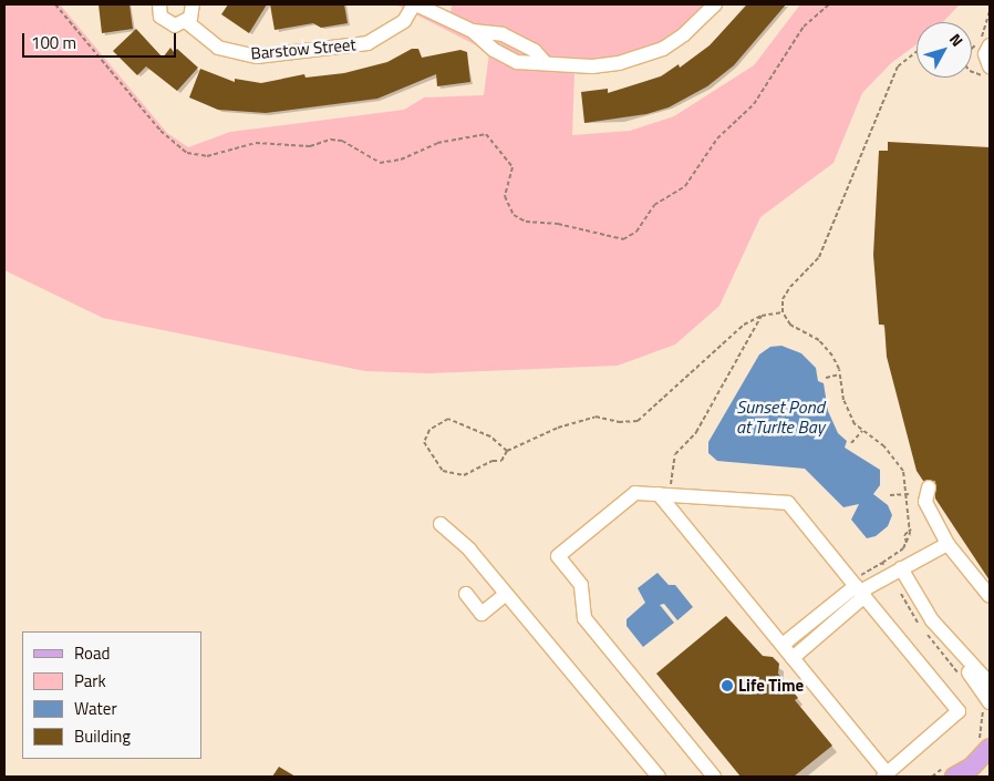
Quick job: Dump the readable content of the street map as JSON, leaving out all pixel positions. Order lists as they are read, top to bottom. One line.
{"streets":{"street":["Barstow Street"]},"water":["Sunset Pond at Turlte Bay"],"places":["Life Time"],"legend":["Road","Park","Water","Building"],"scale_bar":"100 m","north":"top right"}
